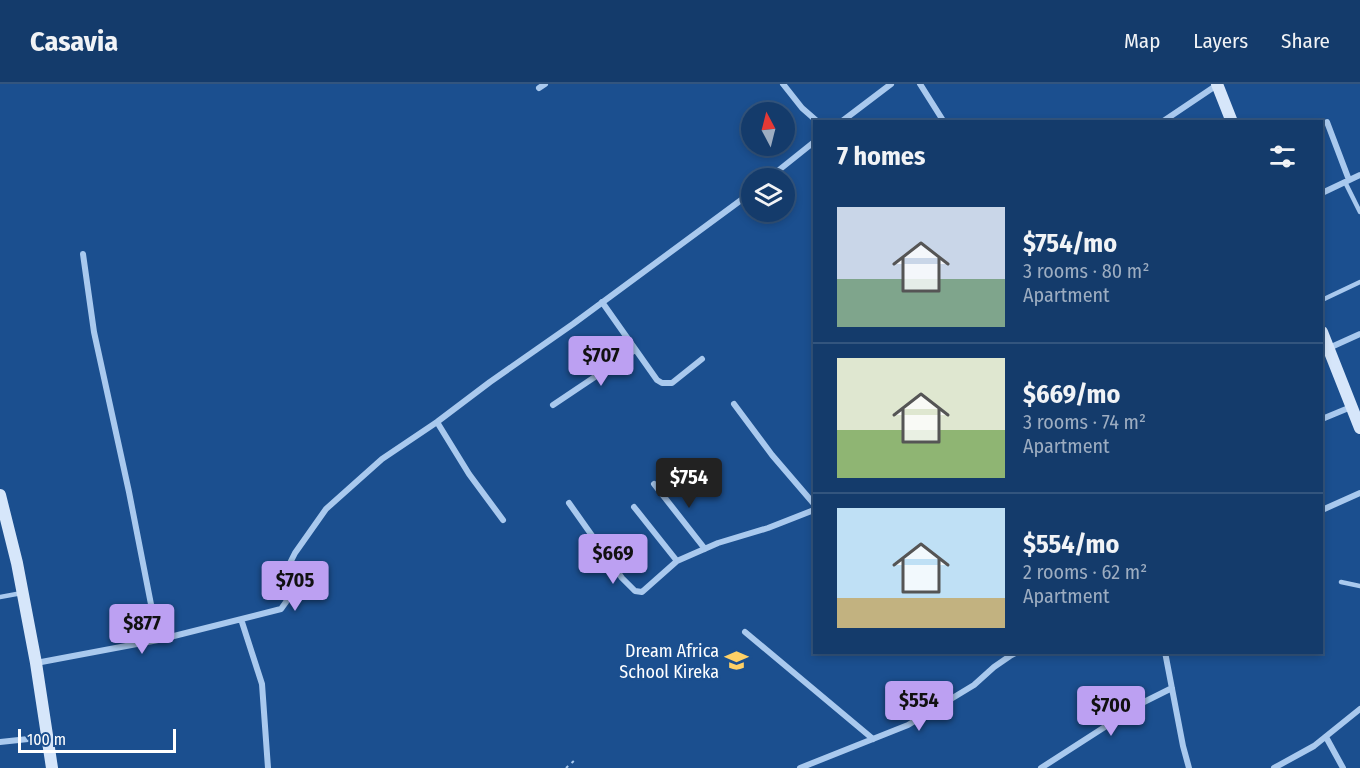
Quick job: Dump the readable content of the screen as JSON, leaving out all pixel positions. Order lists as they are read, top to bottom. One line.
{"places":{"school or university":["Dream Africa School Kireka"]},"scale_bar":"100 m","north":"top","page":{"header":"Casavia","nav":["Map","Layers","Share"],"heading":"7 homes","list":[{"name":"$754/mo","note":"3 rooms · 80 m² · Apartment"},{"name":"$669/mo","note":"3 rooms · 74 m² · Apartment"},{"name":"$554/mo","note":"2 rooms · 62 m² · Apartment"}],"price":["$707","$754","$669","$705","$877","$554","$700"],"scale":"100 m"}}
